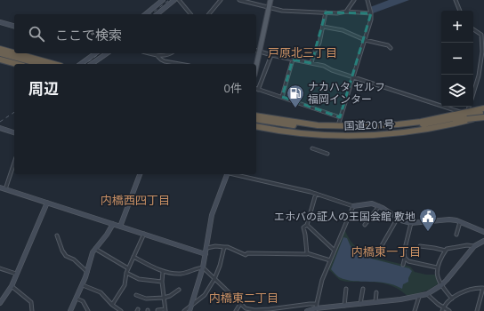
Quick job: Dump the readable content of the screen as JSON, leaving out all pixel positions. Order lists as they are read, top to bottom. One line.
{"streets":{"highway":["国道201号"]},"districts":["戸原北三丁目","内橋西四丁目","内橋東一丁目","内橋東二丁目"],"places":{"fuel station":["ナカハタ セルフ 福岡インター"],"public building":["エホバの証人の王国会館 敷地"]},"page":{"map_buttons":["+","−"],"search":"ここで検索","heading":["周辺","0件"]}}
